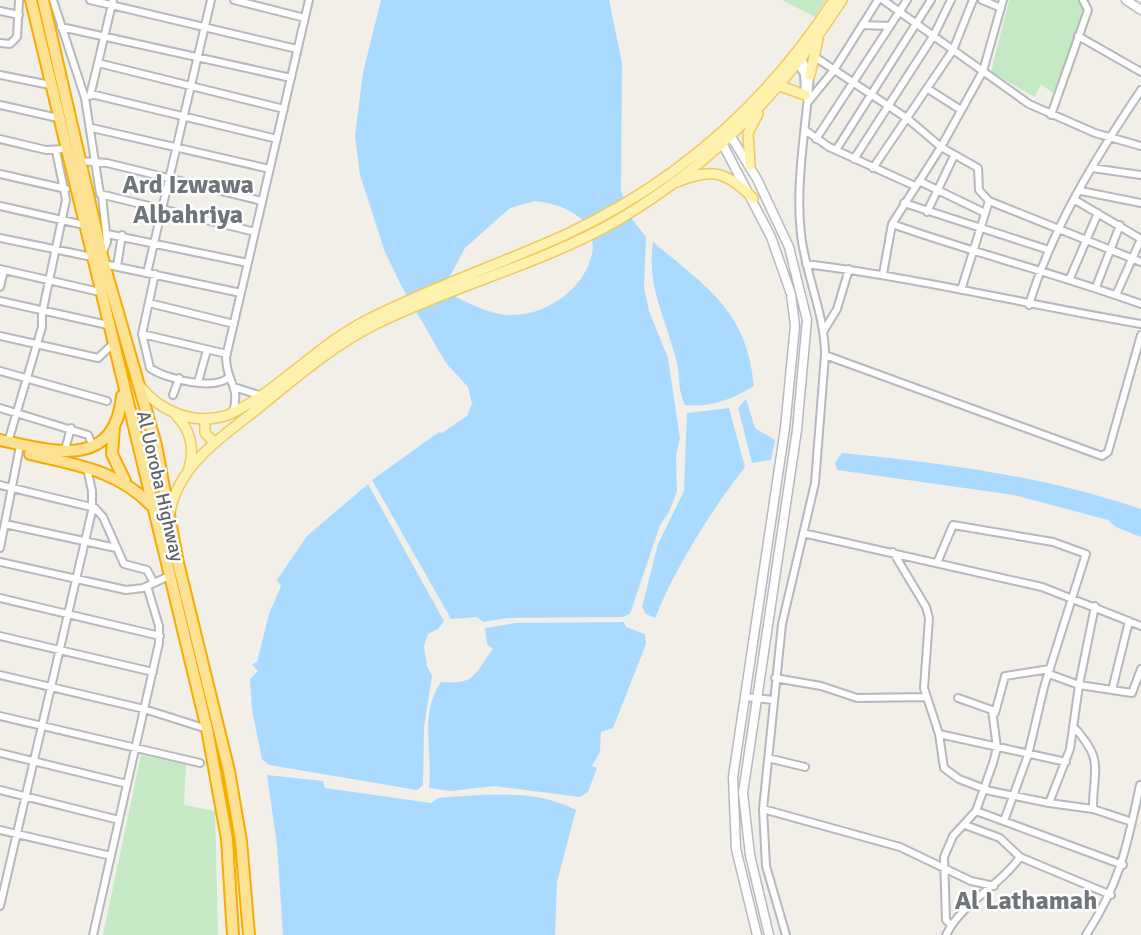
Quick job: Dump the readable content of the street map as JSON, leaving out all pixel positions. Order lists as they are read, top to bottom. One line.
{"streets":{"highway":["Al Uoroba Highway"]},"districts":["Ard Izwawa Albahriya","Al Lathamah"]}
